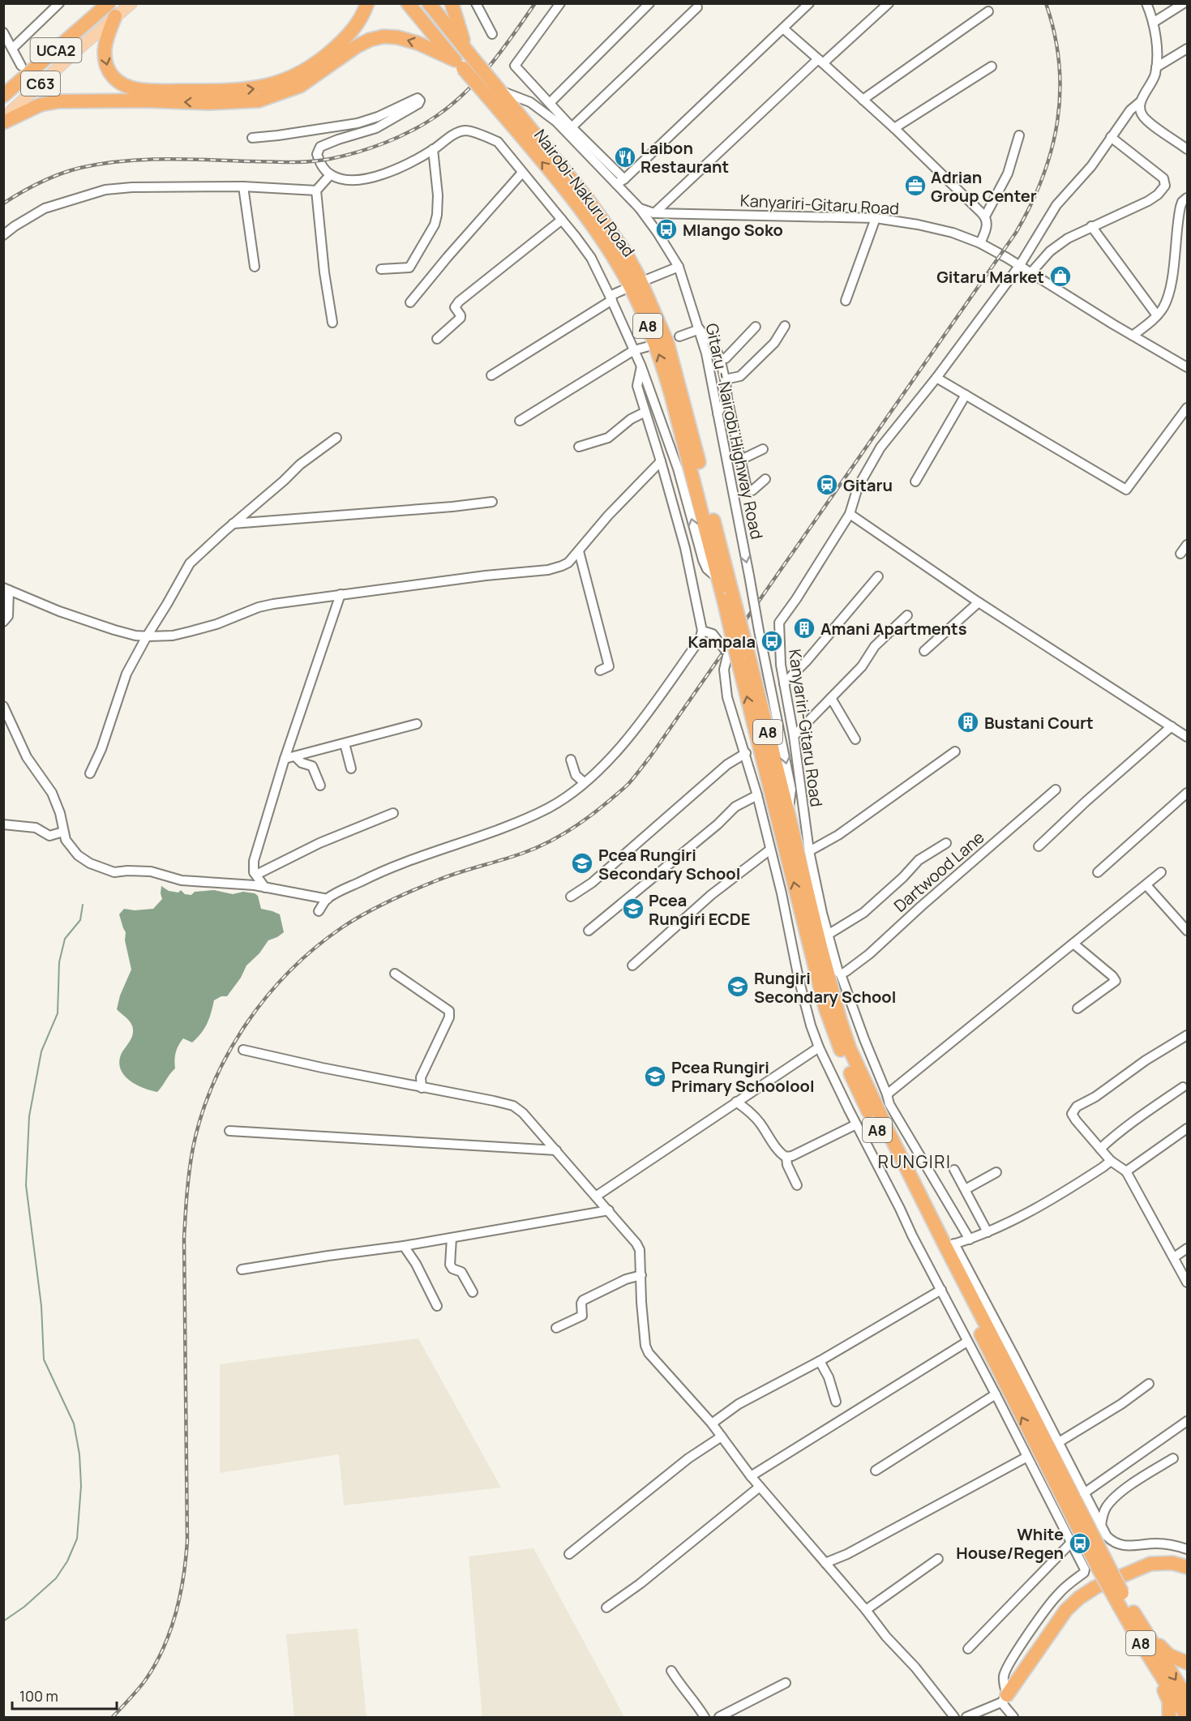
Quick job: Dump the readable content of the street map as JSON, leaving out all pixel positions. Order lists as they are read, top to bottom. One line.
{"streets":{"highway":["UCA2","Nairobi-Nakuru Road","A8"],"main road":["C63"],"street":["Kanyariri-Gitaru Road","Gitaru - Nairobi Highway Road","Dartwood Lane"]},"crossings":[["Nairobi-Nakuru Road","A8"],["Kanyariri-Gitaru Road","Gitaru - Nairobi Highway Road"],["Kanyariri-Gitaru Road","Dartwood Lane"]],"districts":["RUNGIRI"],"places":{"restaurant":["Laibon Restaurant"],"office":["Adrian Group Center"],"bus stop":["Mlango Soko","Kampala","White House/Regen"],"shop":["Gitaru Market"],"station":["Gitaru"],"building":["Amani Apartments","Bustani Court"],"school or university":["Pcea Rungiri Secondary School","Pcea Rungiri ECDE","Rungiri Secondary School","Pcea Rungiri Primary Schoolool"]},"scale_bar":"100 m"}
